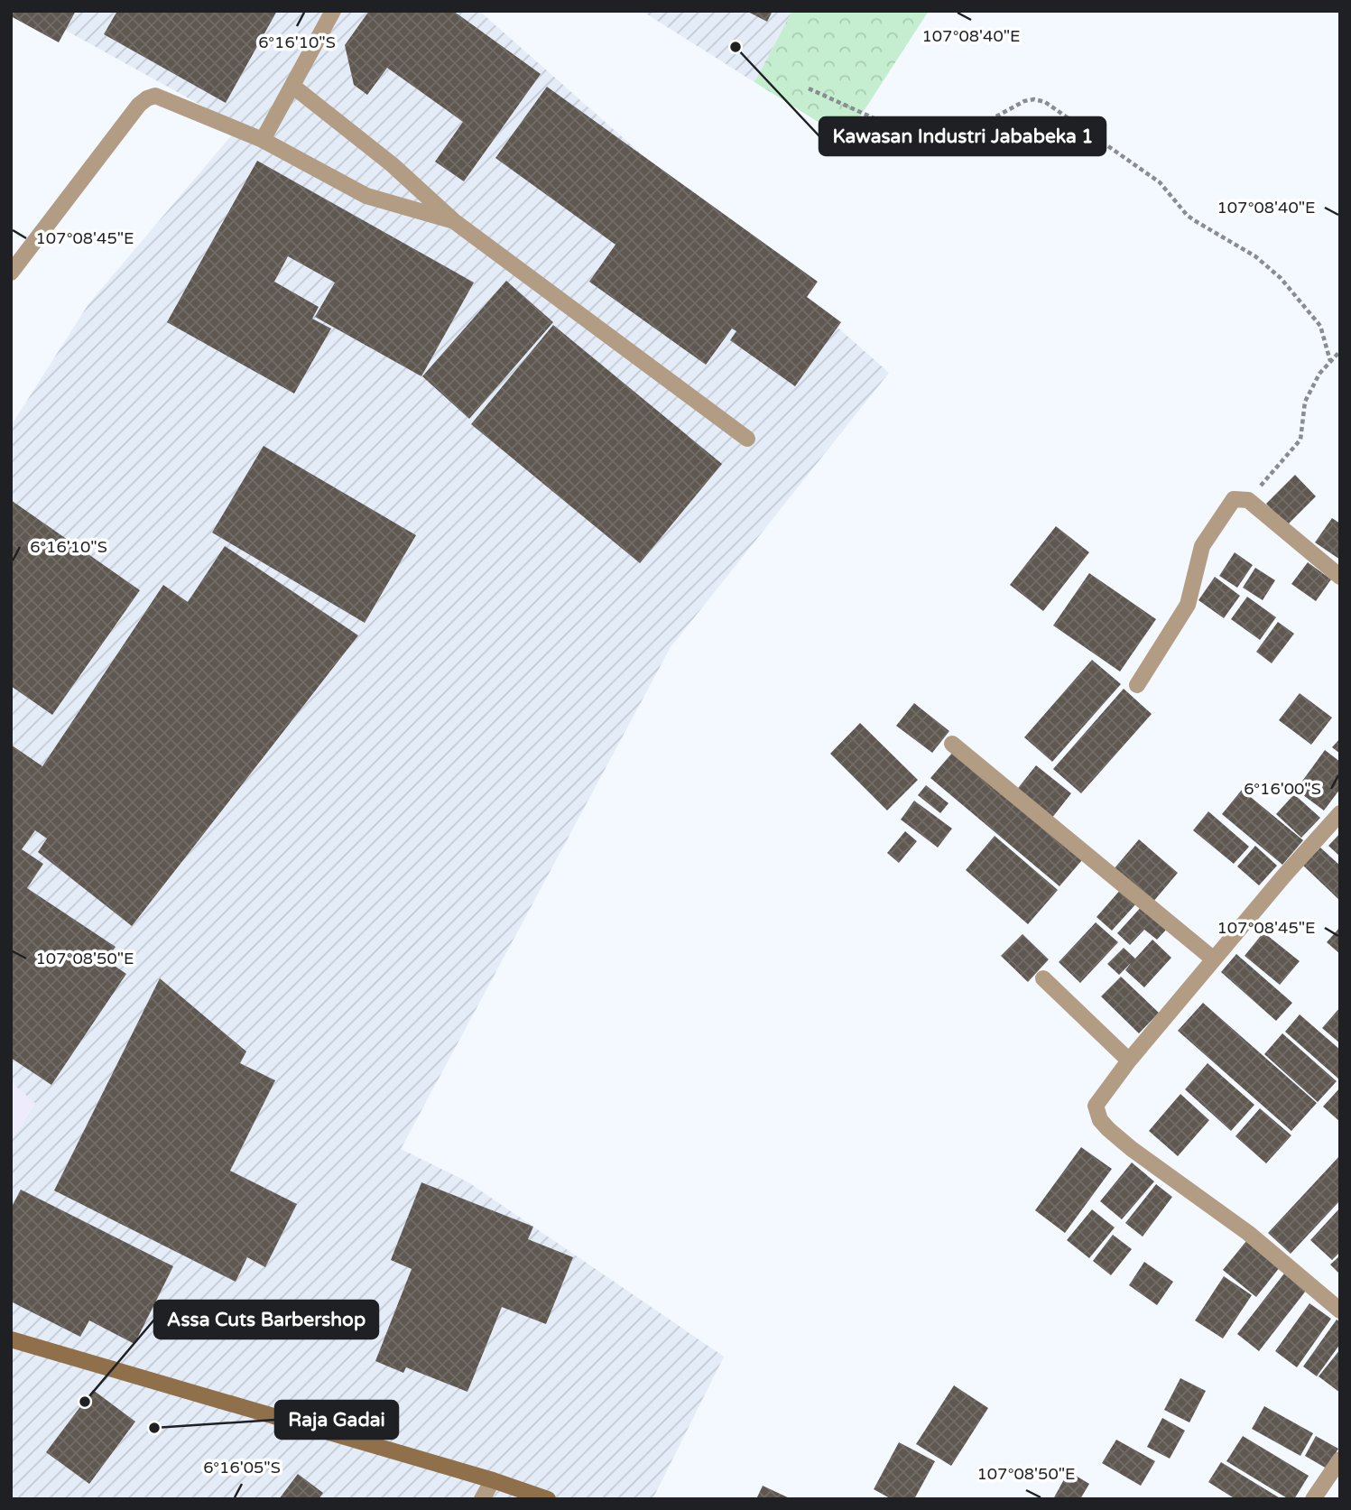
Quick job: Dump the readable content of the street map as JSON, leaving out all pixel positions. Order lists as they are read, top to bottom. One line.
{"places":["Kawasan Industri Jababeka 1","Assa Cuts Barbershop","Raja Gadai"],"coordinates":["107°08'40\"E","6°16'10\"S","107°08'45\"E","6°16'00\"S","107°08'50\"E","6°16'05\"S"]}
